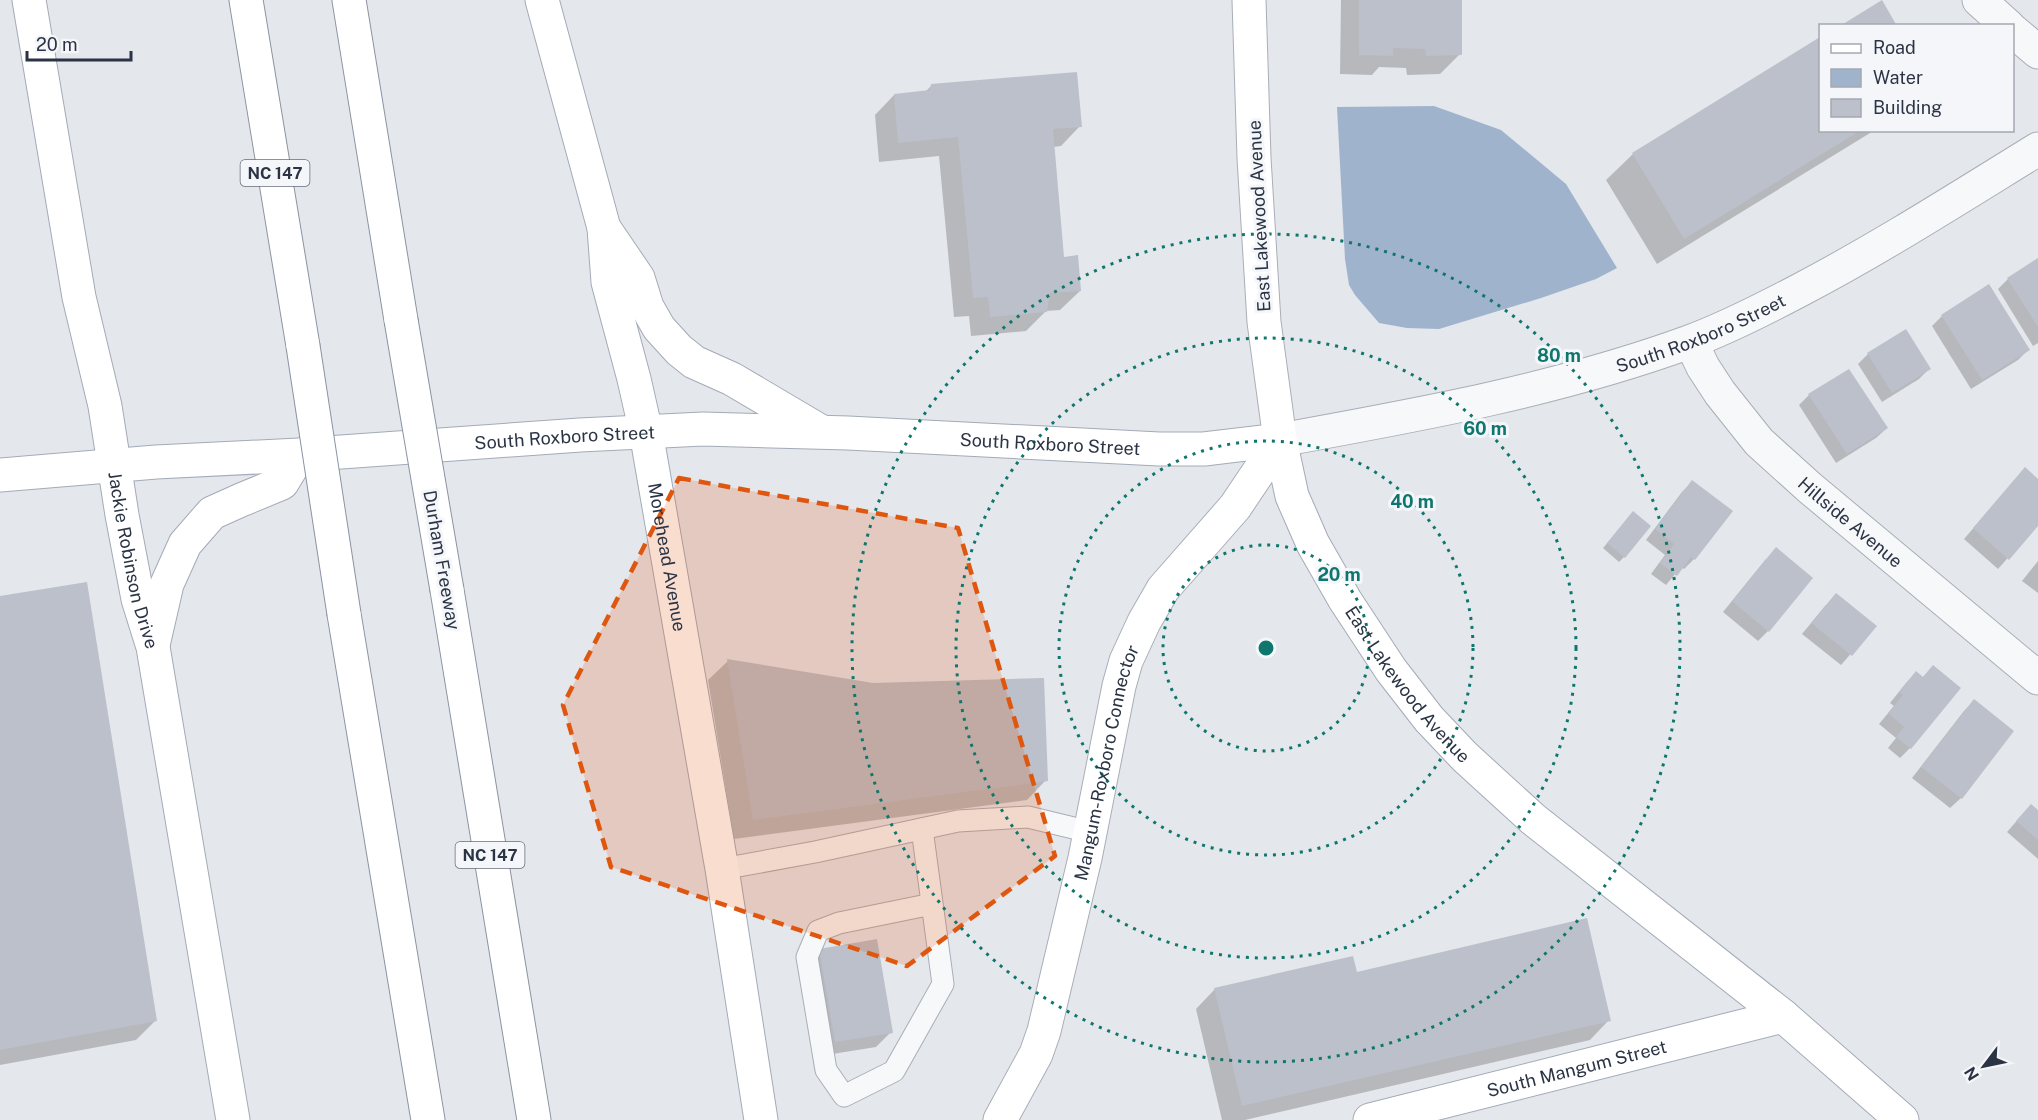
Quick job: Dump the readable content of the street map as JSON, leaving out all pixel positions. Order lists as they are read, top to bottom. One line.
{"streets":{"main road":["NC 147","East Lakewood Avenue","South Roxboro Street","Morehead Avenue","Jackie Robinson Drive","Durham Freeway","Mangum-Roxboro Connector","South Mangum Street"],"street":["Hillside Avenue"]},"crossings":[["East Lakewood Avenue","South Roxboro Street"],["East Lakewood Avenue","Mangum-Roxboro Connector"],["East Lakewood Avenue","South Mangum Street"],["South Roxboro Street","Hillside Avenue"],["South Roxboro Street","Morehead Avenue"],["South Roxboro Street","Jackie Robinson Drive"],["South Roxboro Street","Mangum-Roxboro Connector"]],"legend":["Road","Water","Building"],"scale_bar":"20 m","north":"bottom left","rings":["80 m","60 m","40 m","20 m"]}
